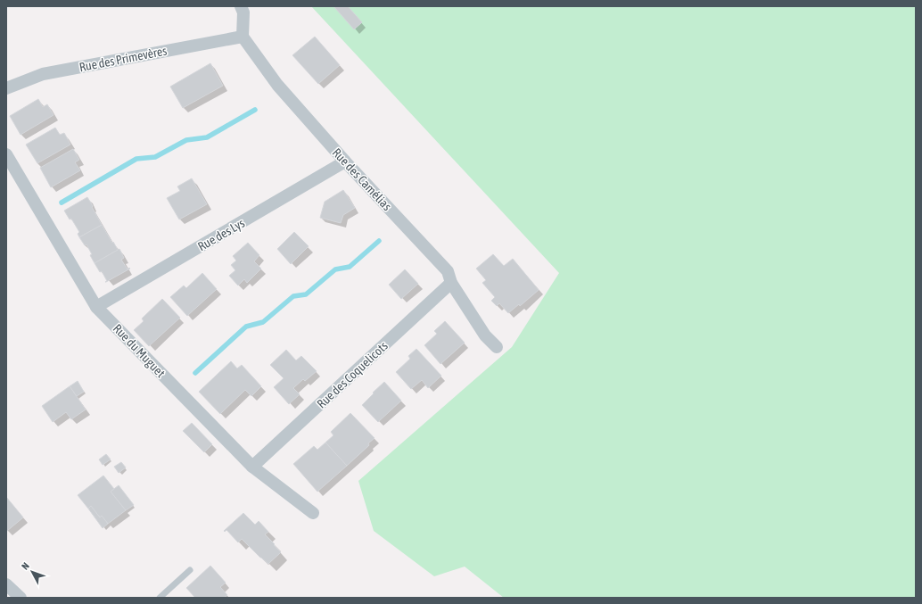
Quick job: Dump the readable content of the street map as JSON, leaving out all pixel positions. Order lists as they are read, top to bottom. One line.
{"streets":{"street":["Rue des Primevères","Rue des Camélias","Rue des Lys","Rue du Muguet","Rue des Coquelicots"]},"crossings":[["Rue des Primevères","Rue des Camélias"],["Rue des Camélias","Rue des Lys"],["Rue des Camélias","Rue des Coquelicots"],["Rue des Lys","Rue du Muguet"],["Rue du Muguet","Rue des Coquelicots"]],"north":"top left"}
